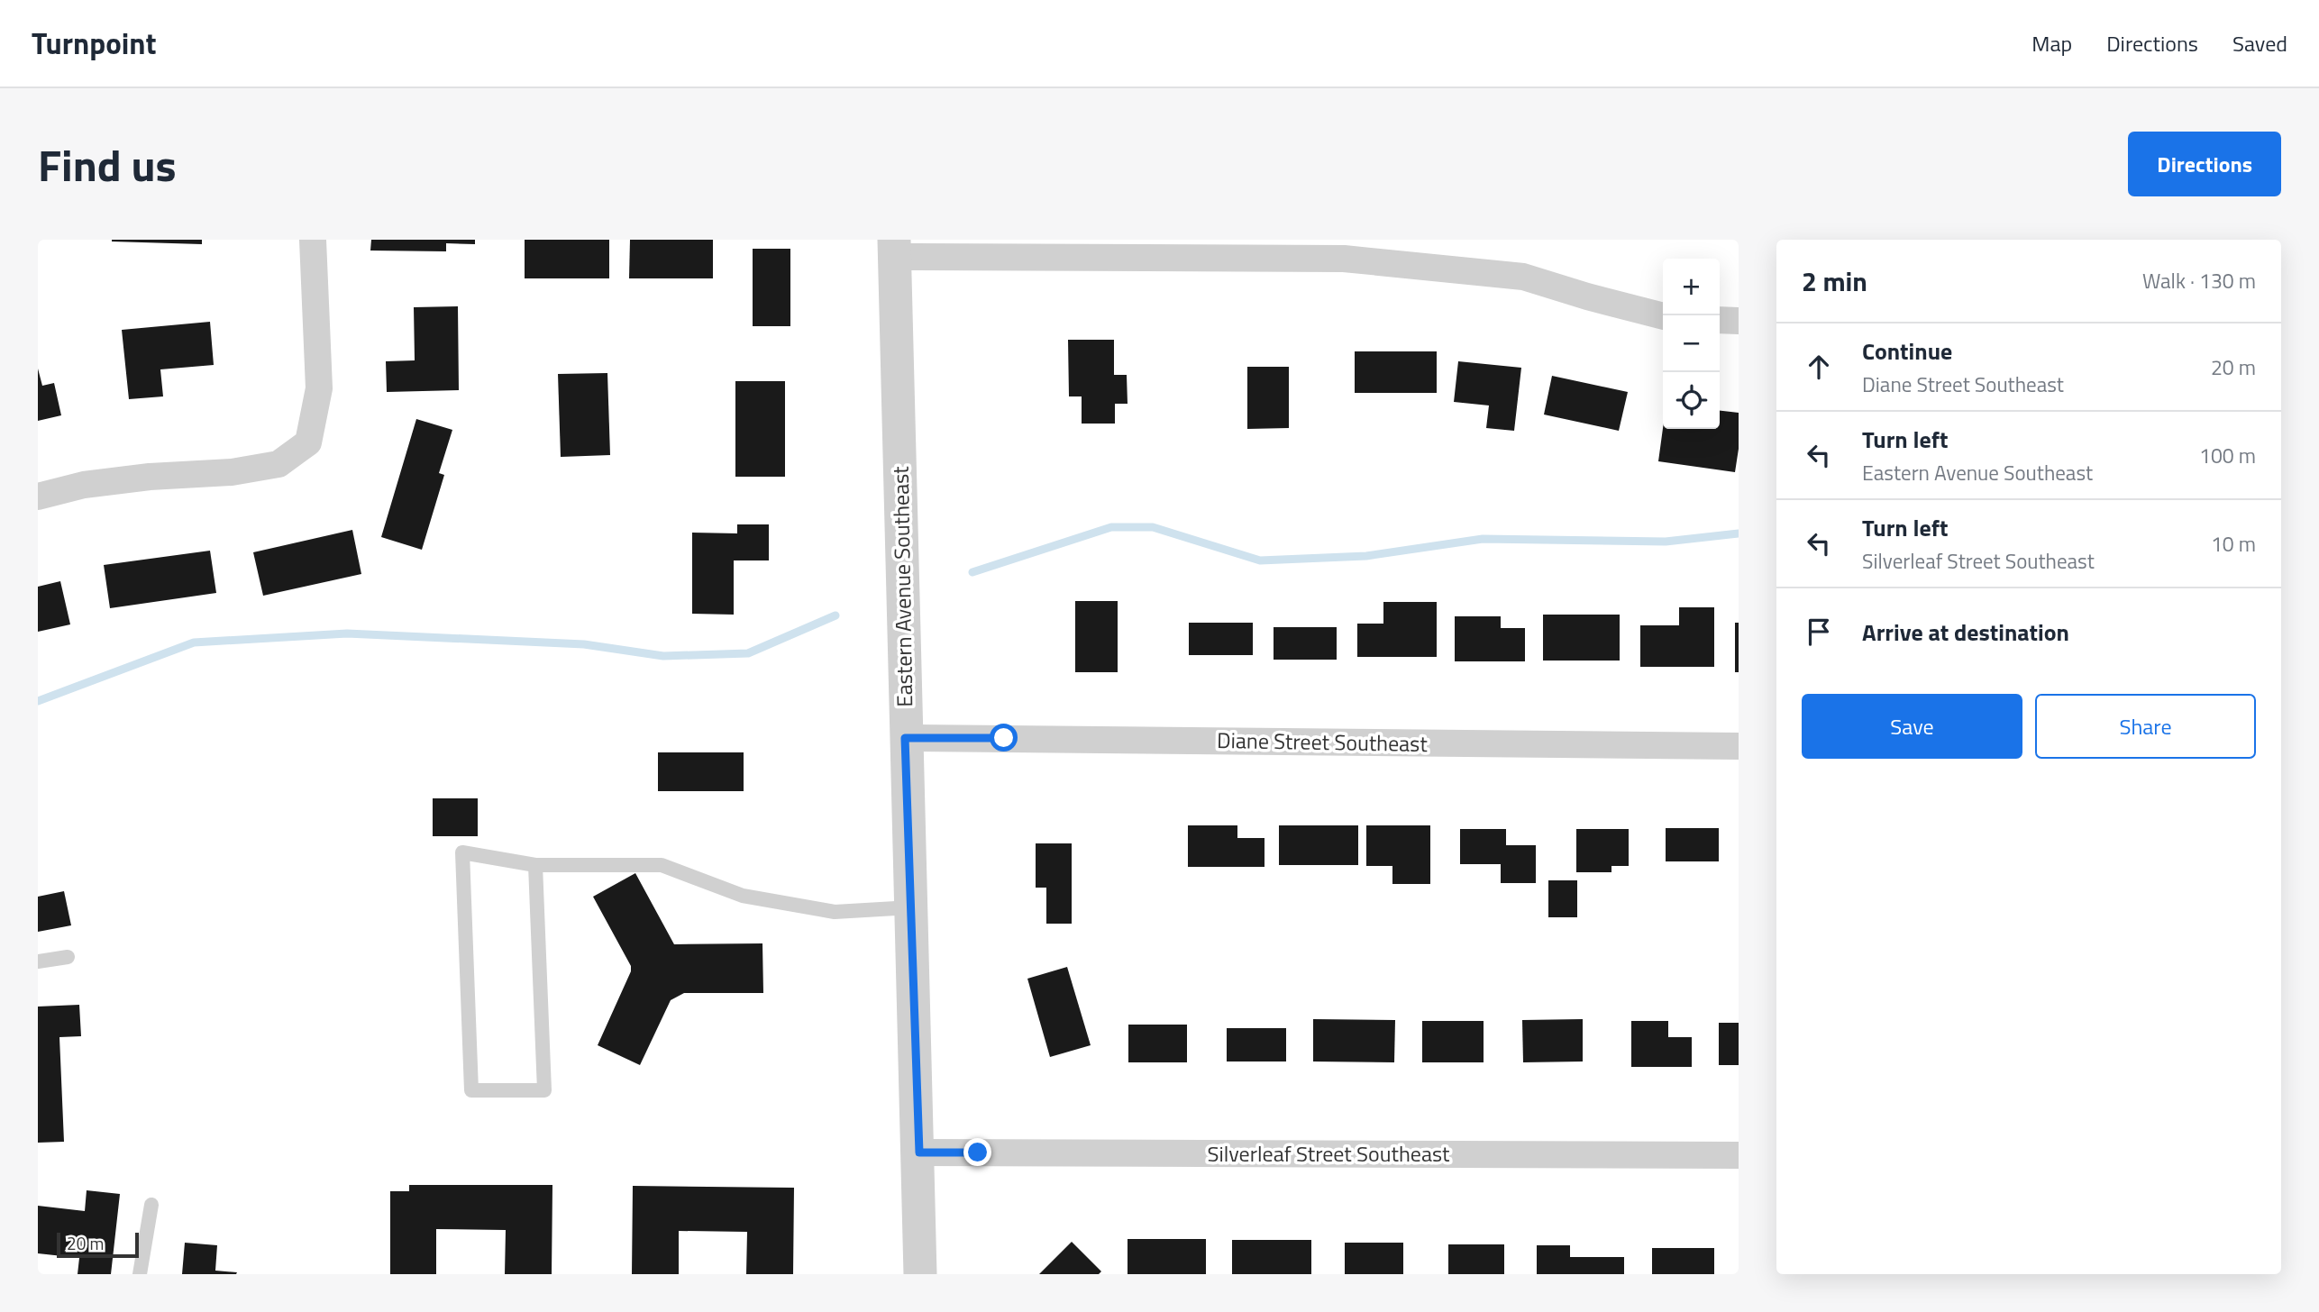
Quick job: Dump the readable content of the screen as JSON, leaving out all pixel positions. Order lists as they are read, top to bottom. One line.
{"streets":{"street":["Eastern Avenue Southeast","Diane Street Southeast","Silverleaf Street Southeast"]},"crossings":[["Eastern Avenue Southeast","Diane Street Southeast"],["Eastern Avenue Southeast","Silverleaf Street Southeast"]],"scale_bar":"20 m","page":{"header":"Turnpoint","nav":["Map","Directions","Saved"],"title":"Find us","buttons":["Directions",["Save","Share"]],"heading":["2 min","Walk · 130 m"],"map_buttons":["+","−"],"list":[["Continue","Diane Street Southeast","20 m"],["Turn left","Eastern Avenue Southeast","100 m"],["Turn left","Silverleaf Street Southeast","10 m"],"Arrive at destination"],"scale":"20 m"}}
